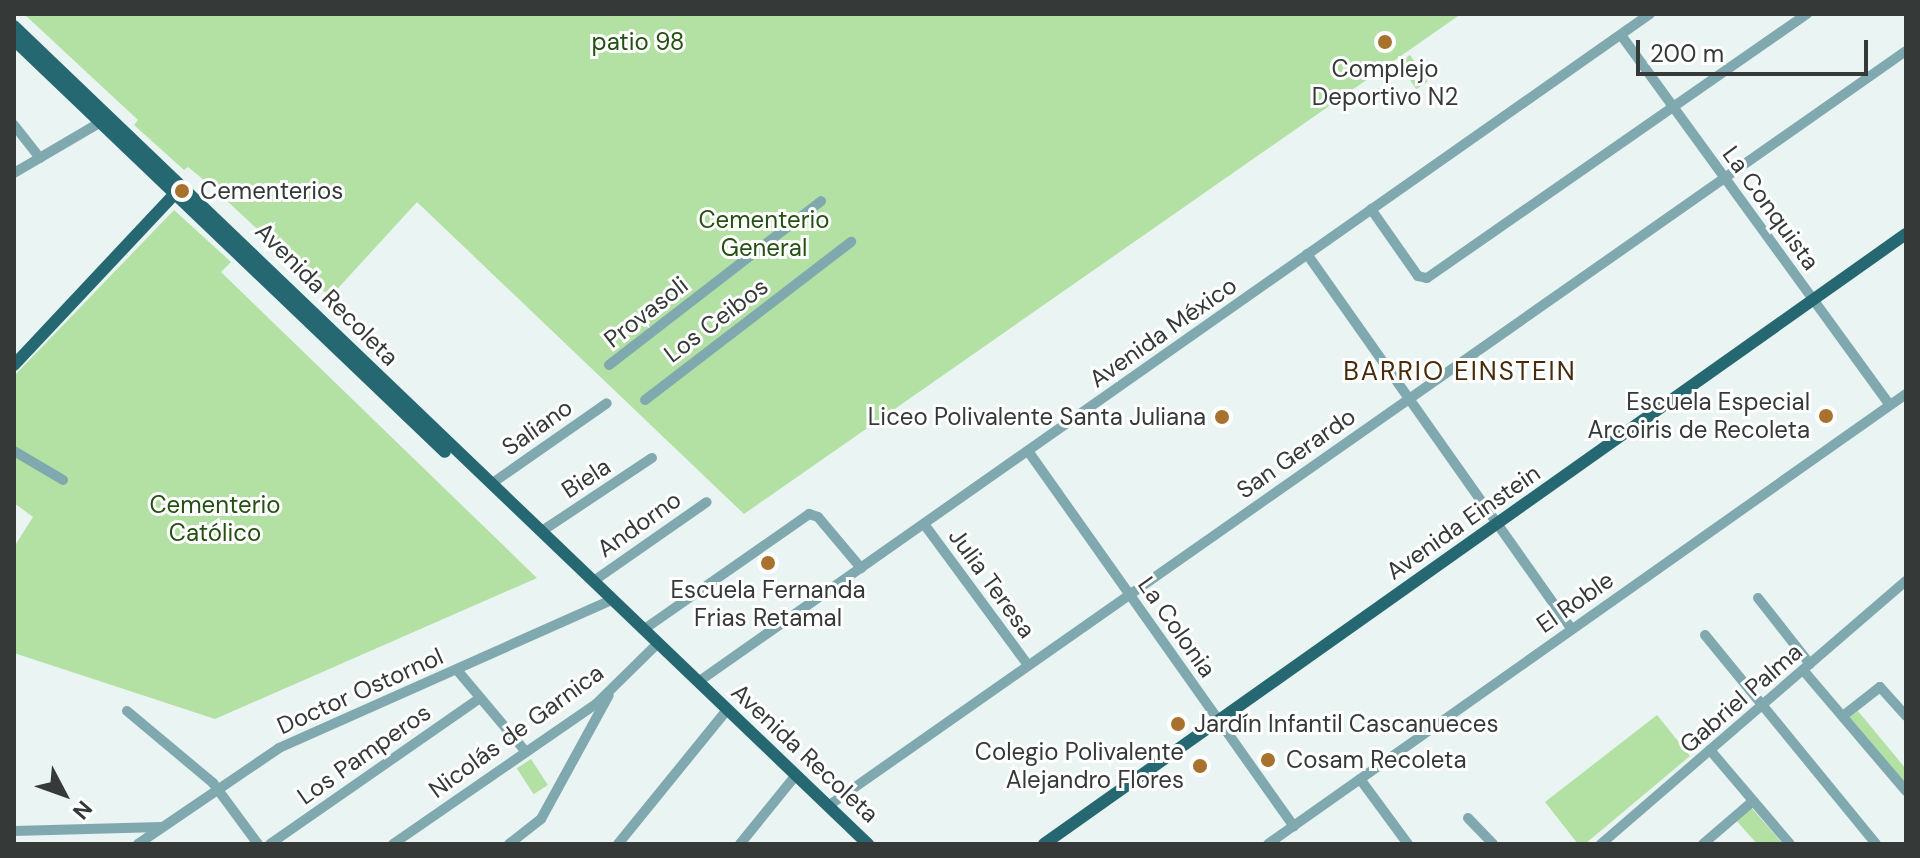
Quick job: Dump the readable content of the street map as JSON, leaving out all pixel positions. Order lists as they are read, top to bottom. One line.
{"streets":{"main road":["Avenida Recoleta","Avenida Einstein"],"street":["La Conquista","Provasoli","Los Ceibos","Avenida México","Saliano","San Gerardo","Biela","Andorno","Julia Teresa","El Roble","La Colonia","Doctor Ostornol","Gabriel Palma","Nicolás de Garnica","Los Pamperos"]},"crossings":[["La Conquista","Avenida México"],["La Conquista","San Gerardo"],["La Conquista","Avenida Einstein"],["La Conquista","El Roble"],["Avenida Recoleta","Avenida México"],["Avenida Recoleta","Saliano"],["Avenida Recoleta","San Gerardo"],["Avenida Recoleta","Biela"],["Avenida Recoleta","Andorno"],["Avenida Recoleta","Doctor Ostornol"],["Avenida Recoleta","Nicolás de Garnica"],["Avenida México","Julia Teresa"],["Avenida México","La Colonia"],["San Gerardo","Julia Teresa"],["San Gerardo","La Colonia"],["Avenida Einstein","La Colonia"],["El Roble","La Colonia"]],"districts":["BARRIO EINSTEIN"],"parks":["patio 98","Cementerio General","Cementerio Católico"],"places":["Complejo Deportivo N2","Cementerios","Escuela Especial Arcoiris de Recoleta","Liceo Polivalente Santa Juliana","Escuela Fernanda Frias Retamal","Jardín Infantil Cascanueces","Cosam Recoleta","Colegio Polivalente Alejandro Flores"],"scale_bar":"200 m","north":"bottom right"}
